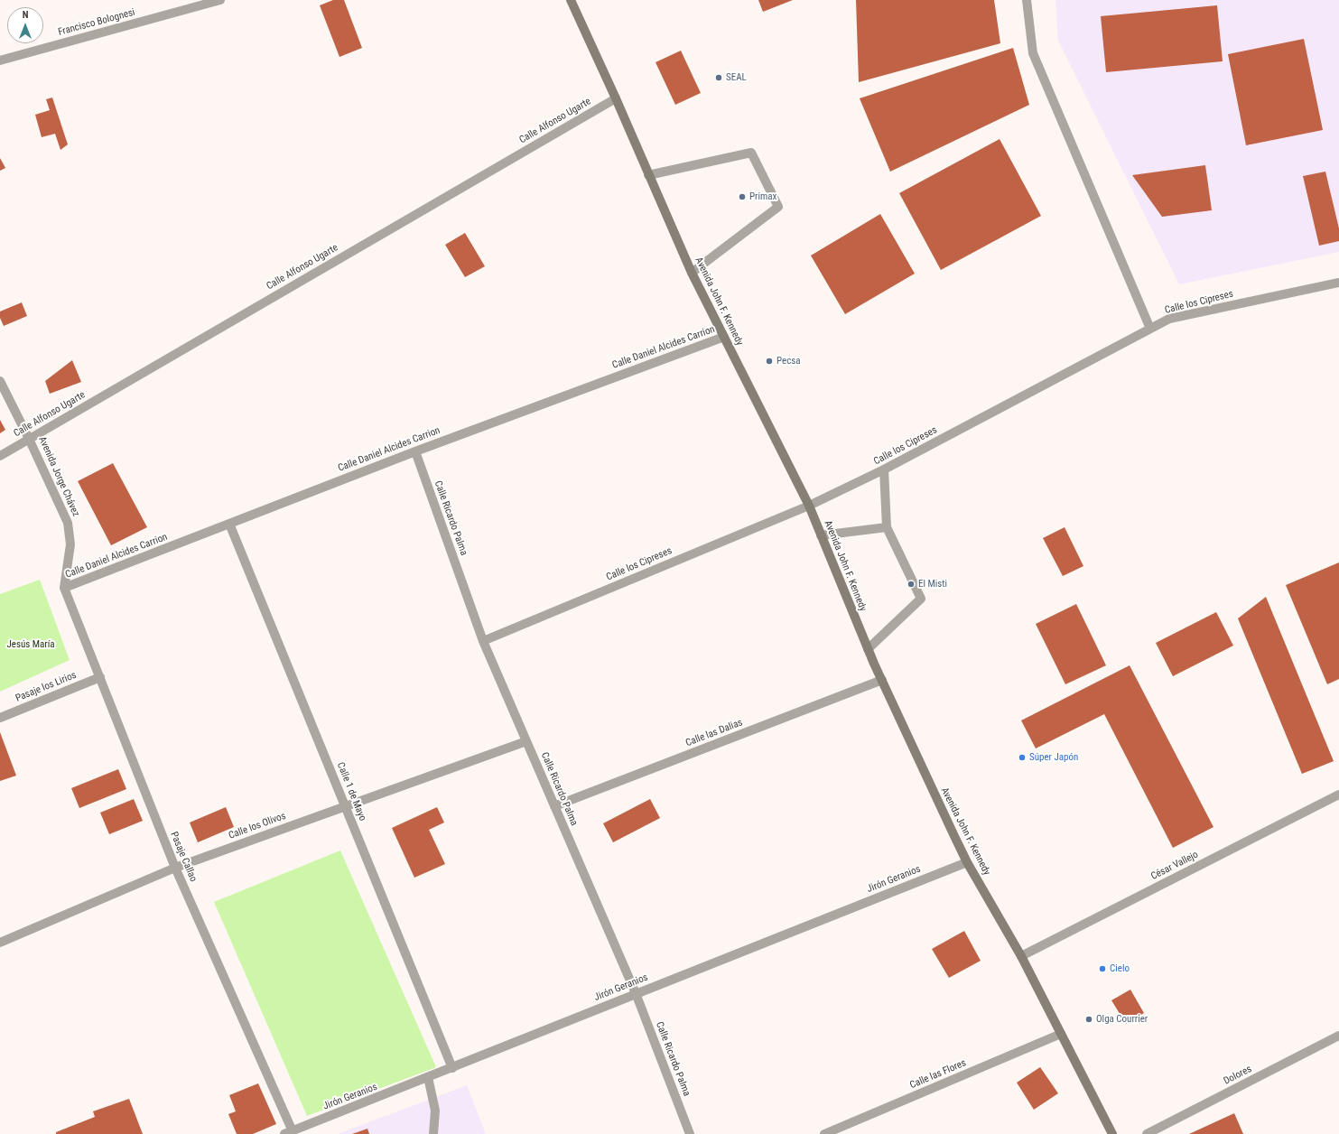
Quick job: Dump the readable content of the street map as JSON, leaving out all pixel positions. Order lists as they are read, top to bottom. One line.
{"streets":{"main road":["Avenida John F. Kennedy"],"street":["Francisco Bolognesi","Calle Alfonso Ugarte","Calle los Cipreses","Calle Daniel Alcides Carrion","Avenida Jorge Chávez","Calle Ricardo Palma","Pasaje los Lirios","Calle las Dalias","Calle 1 de Mayo","Calle los Olivos","Pasaje Callao","César Vallejo","Jirón Geranios","Calle las Flores","Dolores"]},"crossings":[["Calle Alfonso Ugarte","Avenida John F. Kennedy"],["Calle Alfonso Ugarte","Avenida Jorge Chávez"],["Avenida John F. Kennedy","Calle los Cipreses"],["Avenida John F. Kennedy","Calle Daniel Alcides Carrion"],["Avenida John F. Kennedy","Calle las Dalias"],["Avenida John F. Kennedy","César Vallejo"],["Avenida John F. Kennedy","Jirón Geranios"],["Avenida John F. Kennedy","Calle las Flores"],["Calle los Cipreses","Calle Ricardo Palma"],["Calle Daniel Alcides Carrion","Avenida Jorge Chávez"],["Calle Daniel Alcides Carrion","Calle Ricardo Palma"],["Calle Daniel Alcides Carrion","Calle 1 de Mayo"],["Calle Daniel Alcides Carrion","Pasaje Callao"],["Avenida Jorge Chávez","Pasaje Callao"],["Calle Ricardo Palma","Calle las Dalias"],["Calle Ricardo Palma","Calle los Olivos"],["Calle Ricardo Palma","Jirón Geranios"],["Pasaje los Lirios","Pasaje Callao"],["Calle 1 de Mayo","Calle los Olivos"],["Calle 1 de Mayo","Jirón Geranios"],["Calle los Olivos","Pasaje Callao"],["Pasaje Callao","Jirón Geranios"]],"parks":["Jesús María"],"places":["SEAL","Primax","Pecsa","El Misti","Súper Japón","Cielo","Olga Courrier"],"north":"top"}
